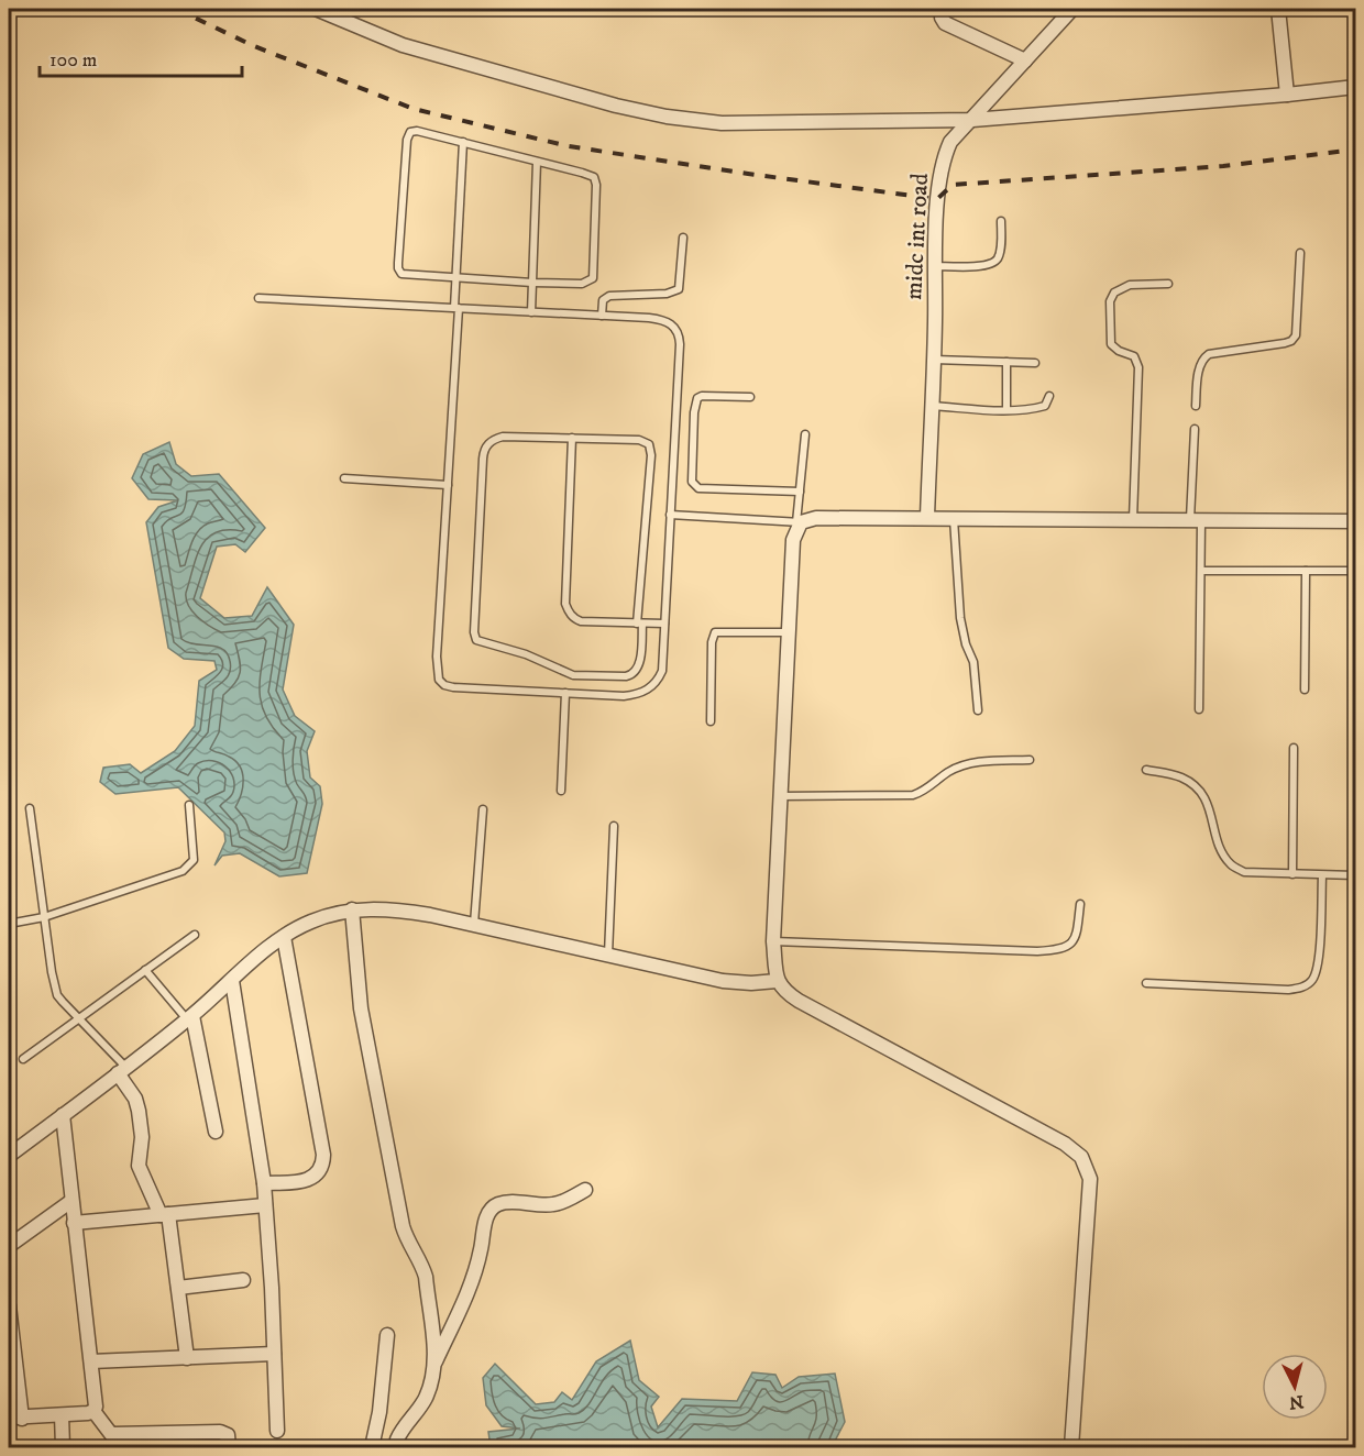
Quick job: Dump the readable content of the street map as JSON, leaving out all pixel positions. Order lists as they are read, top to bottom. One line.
{"streets":{"street":["midc int road"]},"scale_bar":"100 m","north":"bottom"}
